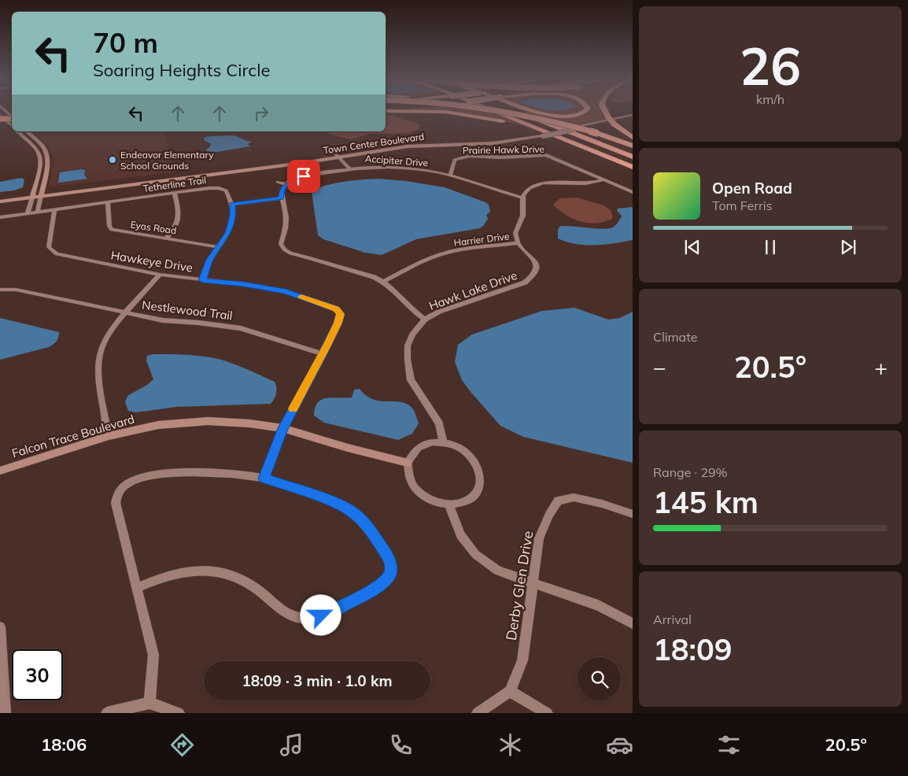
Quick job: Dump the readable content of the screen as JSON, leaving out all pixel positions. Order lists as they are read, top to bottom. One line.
{"streets":{"main road":["Town Center Boulevard","Falcon Trace Boulevard"],"street":["Prairie Hawk Drive","Accipiter Drive","Tetherline Trail","Eyas Road","Harrier Drive","Hawkeye Drive","Hawk Lake Drive","Nestlewood Trail","Derby Glen Drive"]},"crossings":[["Prairie Hawk Drive","Accipiter Drive"],["Tetherline Trail","Eyas Road"],["Tetherline Trail","Hawkeye Drive"],["Harrier Drive","Hawk Lake Drive"],["Hawkeye Drive","Nestlewood Trail"],["Hawkeye Drive","Falcon Trace Boulevard"],["Hawk Lake Drive","Falcon Trace Boulevard"]],"places":["Endeavor Elementary School Grounds"],"page":{"tile":[["26","km/h"],"Climate",["Range · 29%","145 km"],["Arrival","18:09"]],"turn":["70 m","Soaring Heights Circle"],"song":["Open Road","Tom Ferris"],"heat":["−","20.5°","+"],"limit":"30","trip":"18:09 · 3 min · 1.0 km","tabs":["18:06","20.5°"]}}
